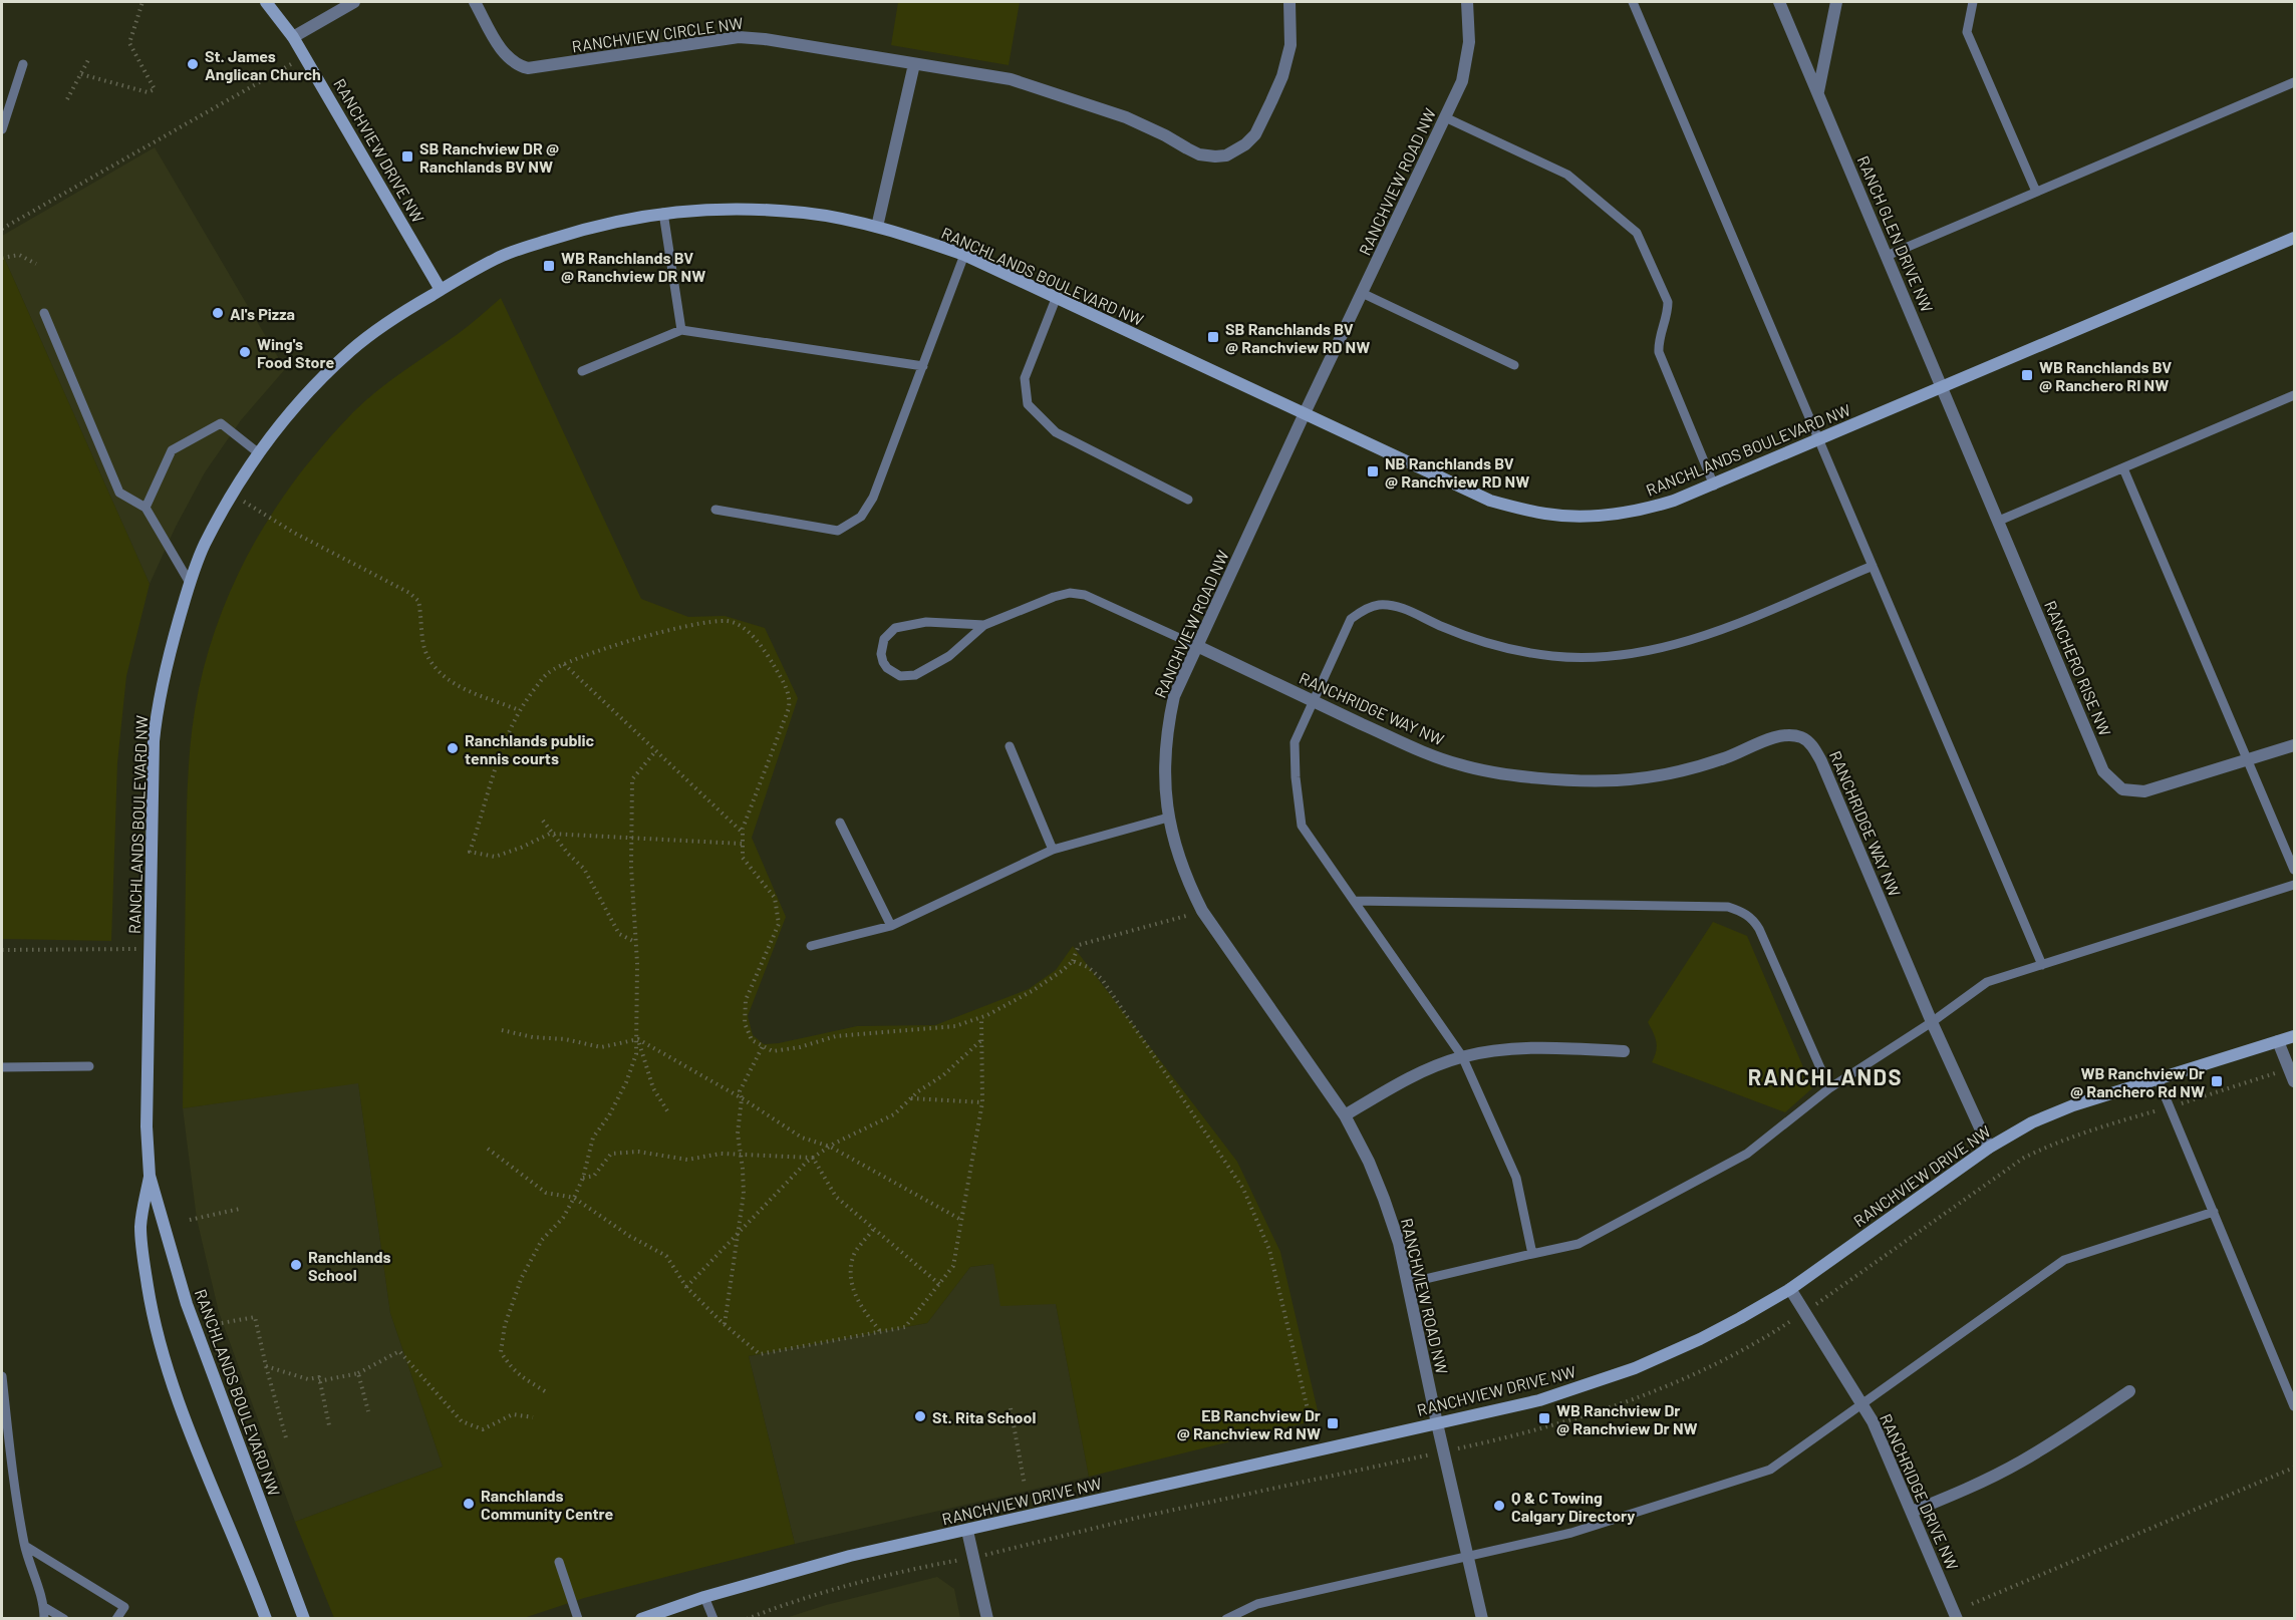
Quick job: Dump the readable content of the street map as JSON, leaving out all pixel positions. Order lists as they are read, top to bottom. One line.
{"streets":{"street":["RANCHVIEW CIRCLE NW","RANCHVIEW DRIVE NW","RANCHVIEW ROAD NW","RANCH GLEN DRIVE NW","RANCHLANDS BOULEVARD NW","RANCHERO RISE NW","RANCHRIDGE WAY NW","RANCHRIDGE DRIVE NW"]},"crossings":[["RANCHVIEW DRIVE NW","RANCHVIEW ROAD NW"],["RANCHVIEW DRIVE NW","RANCHLANDS BOULEVARD NW"],["RANCHVIEW DRIVE NW","RANCHRIDGE WAY NW"],["RANCHVIEW DRIVE NW","RANCHRIDGE DRIVE NW"],["RANCHVIEW ROAD NW","RANCHLANDS BOULEVARD NW"],["RANCHVIEW ROAD NW","RANCHRIDGE WAY NW"],["RANCH GLEN DRIVE NW","RANCHLANDS BOULEVARD NW"],["RANCH GLEN DRIVE NW","RANCHERO RISE NW"],["RANCHLANDS BOULEVARD NW","RANCHERO RISE NW"]],"districts":["RANCHLANDS"],"places":{"other":["St. James Anglican Church","Al's Pizza","Wing's Food Store","Ranchlands public tennis courts","Ranchlands School","St. Rita School","Ranchlands Community Centre","Q & C Towing Calgary Directory"],"transit":["SB Ranchview DR @ Ranchlands BV NW","WB Ranchlands BV @ Ranchview DR NW","SB Ranchlands BV @ Ranchview RD NW","WB Ranchlands BV @ Ranchero RI NW","NB Ranchlands BV @ Ranchview RD NW","WB Ranchview Dr @ Ranchero Rd NW","WB Ranchview Dr @ Ranchview Dr NW","EB Ranchview Dr @ Ranchview Rd NW"]}}
